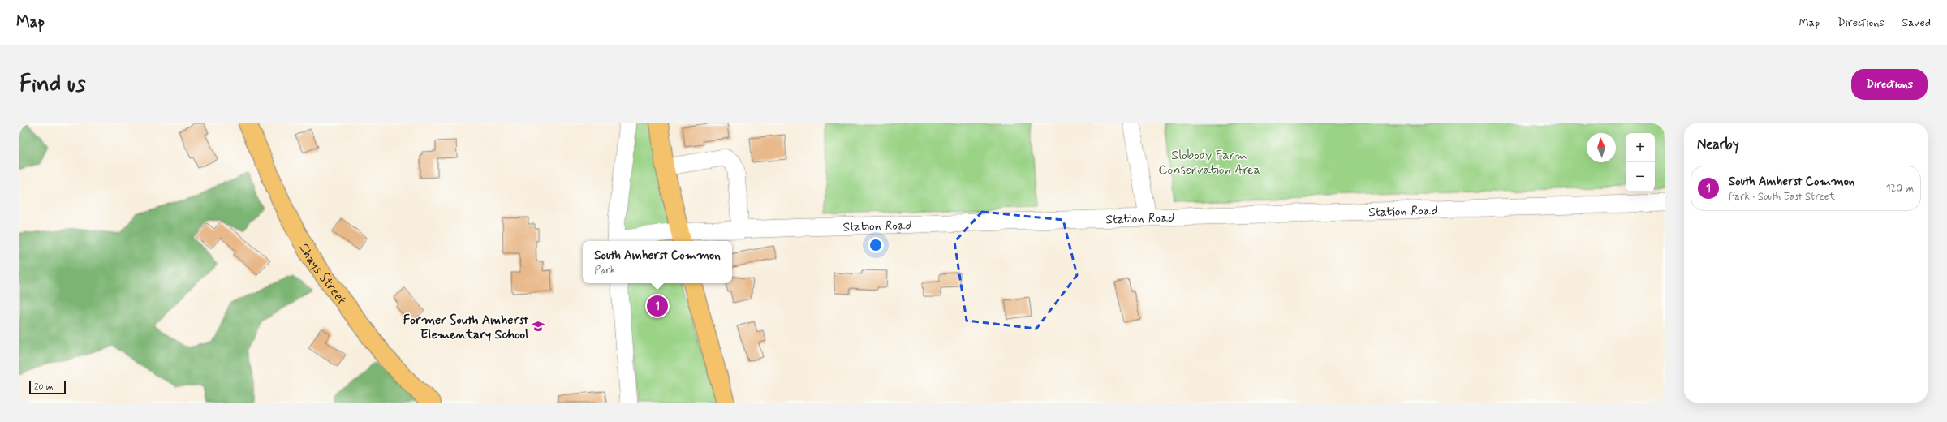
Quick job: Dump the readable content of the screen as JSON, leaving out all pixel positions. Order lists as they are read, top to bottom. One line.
{"streets":{"main road":["Shays Street"],"street":["Station Road"]},"parks":["Slobody Farm Conservation Area"],"places":{"school or university":["Former South Amherst Elementary School"]},"scale_bar":"20 m","north":"top","page":{"header":"Map","nav":["Map","Directions","Saved"],"buttons":"Directions","title":"Find us","heading":"Nearby","map_buttons":["+","−"],"list":[{"mark":"1","name":"South Amherst Common","note":"Park · South East Street","value":"120 m"}],"popup":["South Amherst Common","Park"],"pins":"1","scale":"20 m"}}
